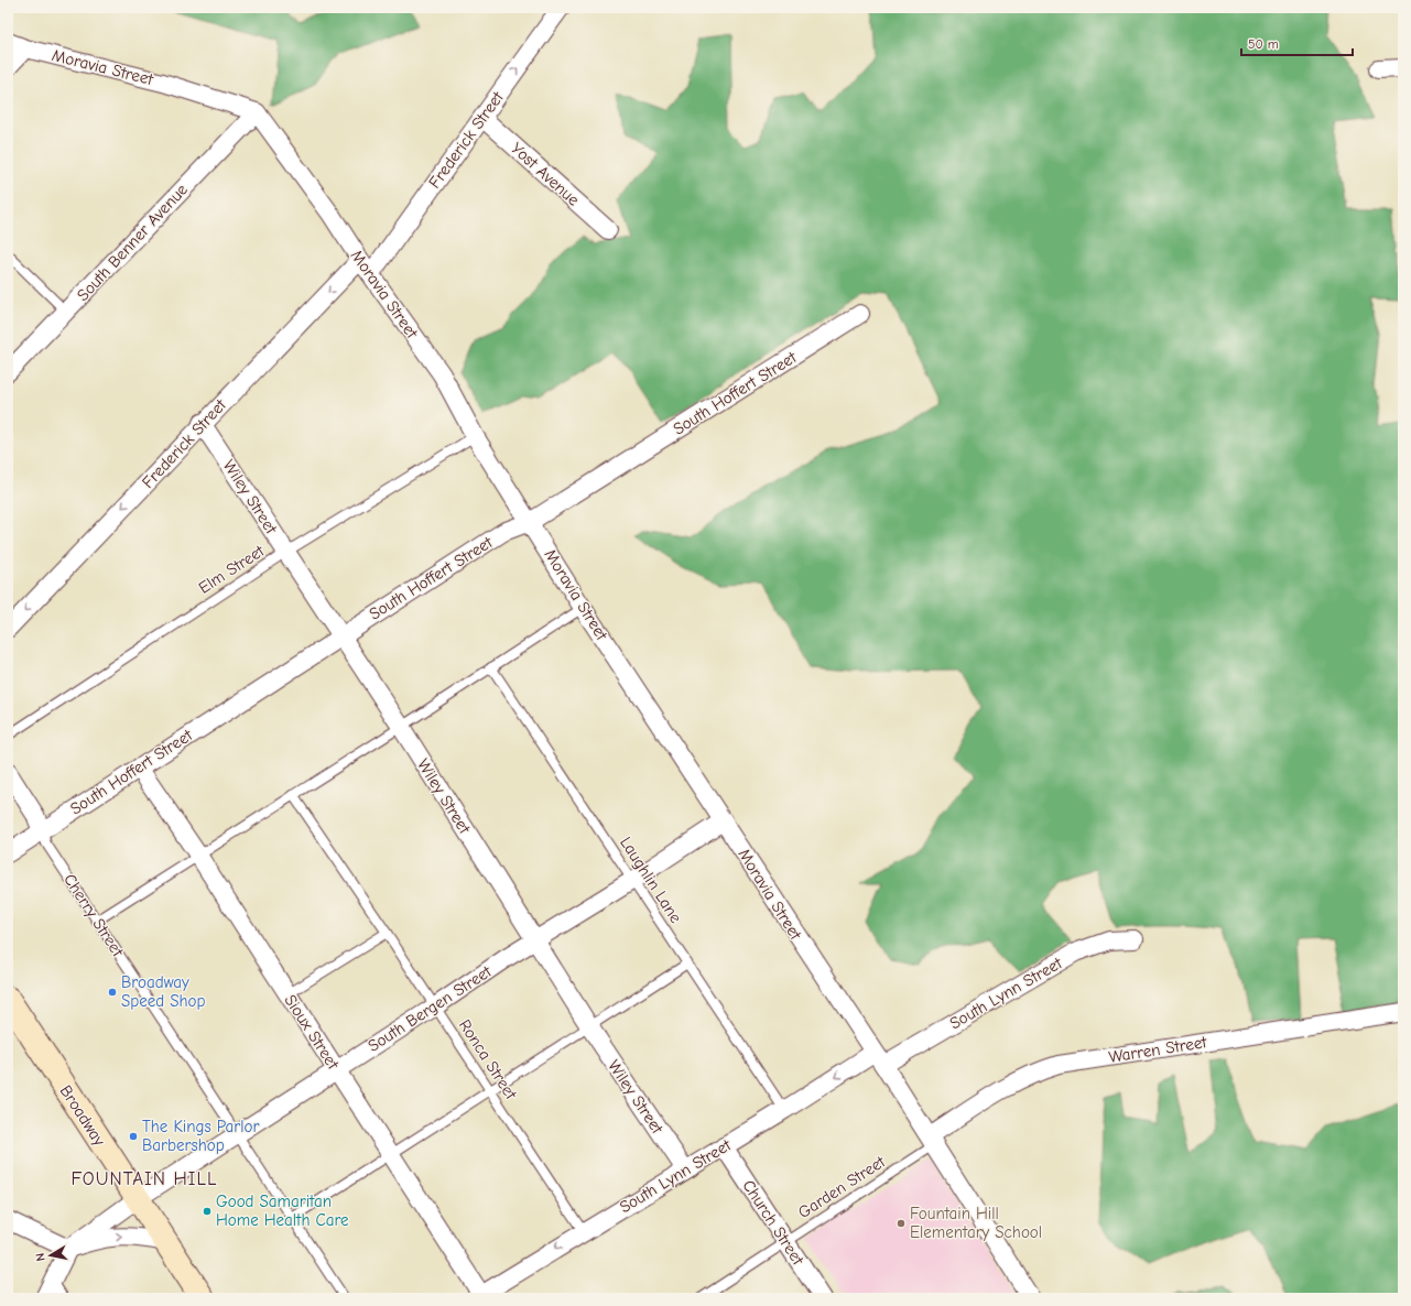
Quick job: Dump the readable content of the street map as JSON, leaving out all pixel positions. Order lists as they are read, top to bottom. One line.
{"streets":{"main road":["Broadway"],"street":["Moravia Street","Frederick Street","Yost Avenue","South Benner Avenue","South Hoffert Street","Wiley Street","Cherry Street","South Lynn Street","South Bergen Street","Sioux Street","Warren Street","Church Street"],"lane":["Elm Street","Laughlin Lane","Ronca Street","Garden Street"]},"crossings":[["Moravia Street","Frederick Street"],["Moravia Street","South Benner Avenue"],["Moravia Street","South Hoffert Street"],["Moravia Street","Elm Street"],["Moravia Street","South Lynn Street"],["Moravia Street","South Bergen Street"],["Moravia Street","Warren Street"],["Moravia Street","Garden Street"],["Frederick Street","Yost Avenue"],["Frederick Street","Wiley Street"],["South Hoffert Street","Wiley Street"],["South Hoffert Street","Cherry Street"],["South Hoffert Street","Sioux Street"],["Wiley Street","Elm Street"],["Wiley Street","South Lynn Street"],["Wiley Street","South Bergen Street"],["Laughlin Lane","South Lynn Street"],["Laughlin Lane","South Bergen Street"],["Cherry Street","South Bergen Street"],["South Lynn Street","Sioux Street"],["South Lynn Street","Ronca Street"],["South Lynn Street","Church Street"],["South Bergen Street","Sioux Street"],["South Bergen Street","Ronca Street"],["South Bergen Street","Broadway"],["Warren Street","Garden Street"],["Garden Street","Church Street"]],"districts":["FOUNTAIN HILL"],"places":["Broadway Speed Shop","The Kings Parlor Barbershop","Good Samaritan Home Health Care","Fountain Hill Elementary School"],"scale_bar":"50 m","north":"left"}
